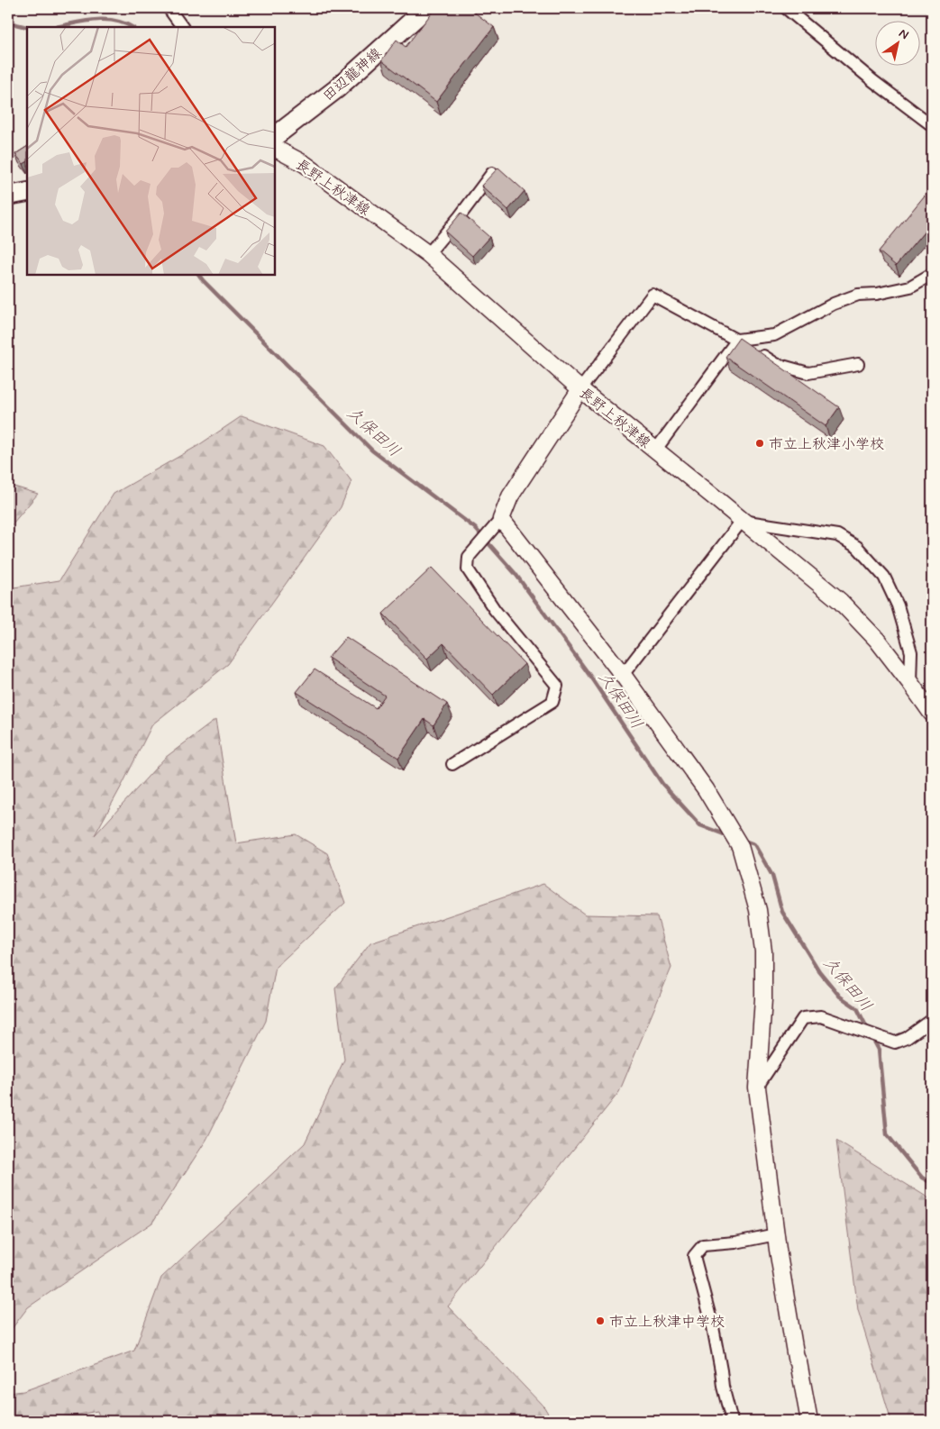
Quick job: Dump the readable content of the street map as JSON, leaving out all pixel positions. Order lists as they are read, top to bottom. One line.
{"streets":{"main road":["田辺龍神線"],"street":["長野上秋津線"]},"water":["久保田川"],"places":["市立上秋津小学校","市立上秋津中学校"],"north":"top right"}
